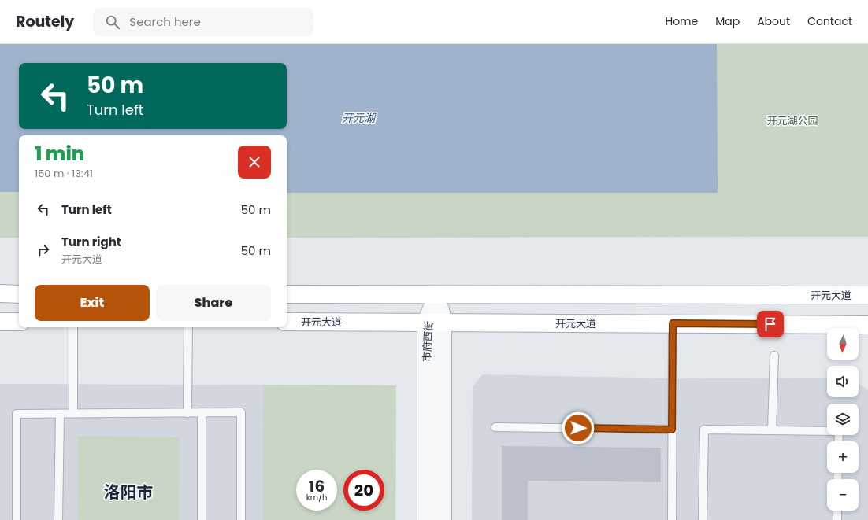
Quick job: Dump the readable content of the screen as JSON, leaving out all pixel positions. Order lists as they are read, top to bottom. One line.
{"streets":{"main road":["开元大道"],"street":["市府西街"]},"crossings":[["开元大道","市府西街"]],"districts":["洛阳市"],"water":["开元湖"],"parks":["开元湖公园"],"north":"bottom","page":{"header":"Routely","search":"Search here","nav":["Home","Map","About","Contact"],"turn":["50 m","Turn left"],"heading":["1 min","150 m · 13:41"],"list":[{"name":"Turn left","value":"50 m"},{"name":"Turn right","note":"开元大道","value":"50 m"}],"buttons":["Exit","Share"],"map_buttons":["+","−"],"speed":"16 km/h","limit":"20"}}
